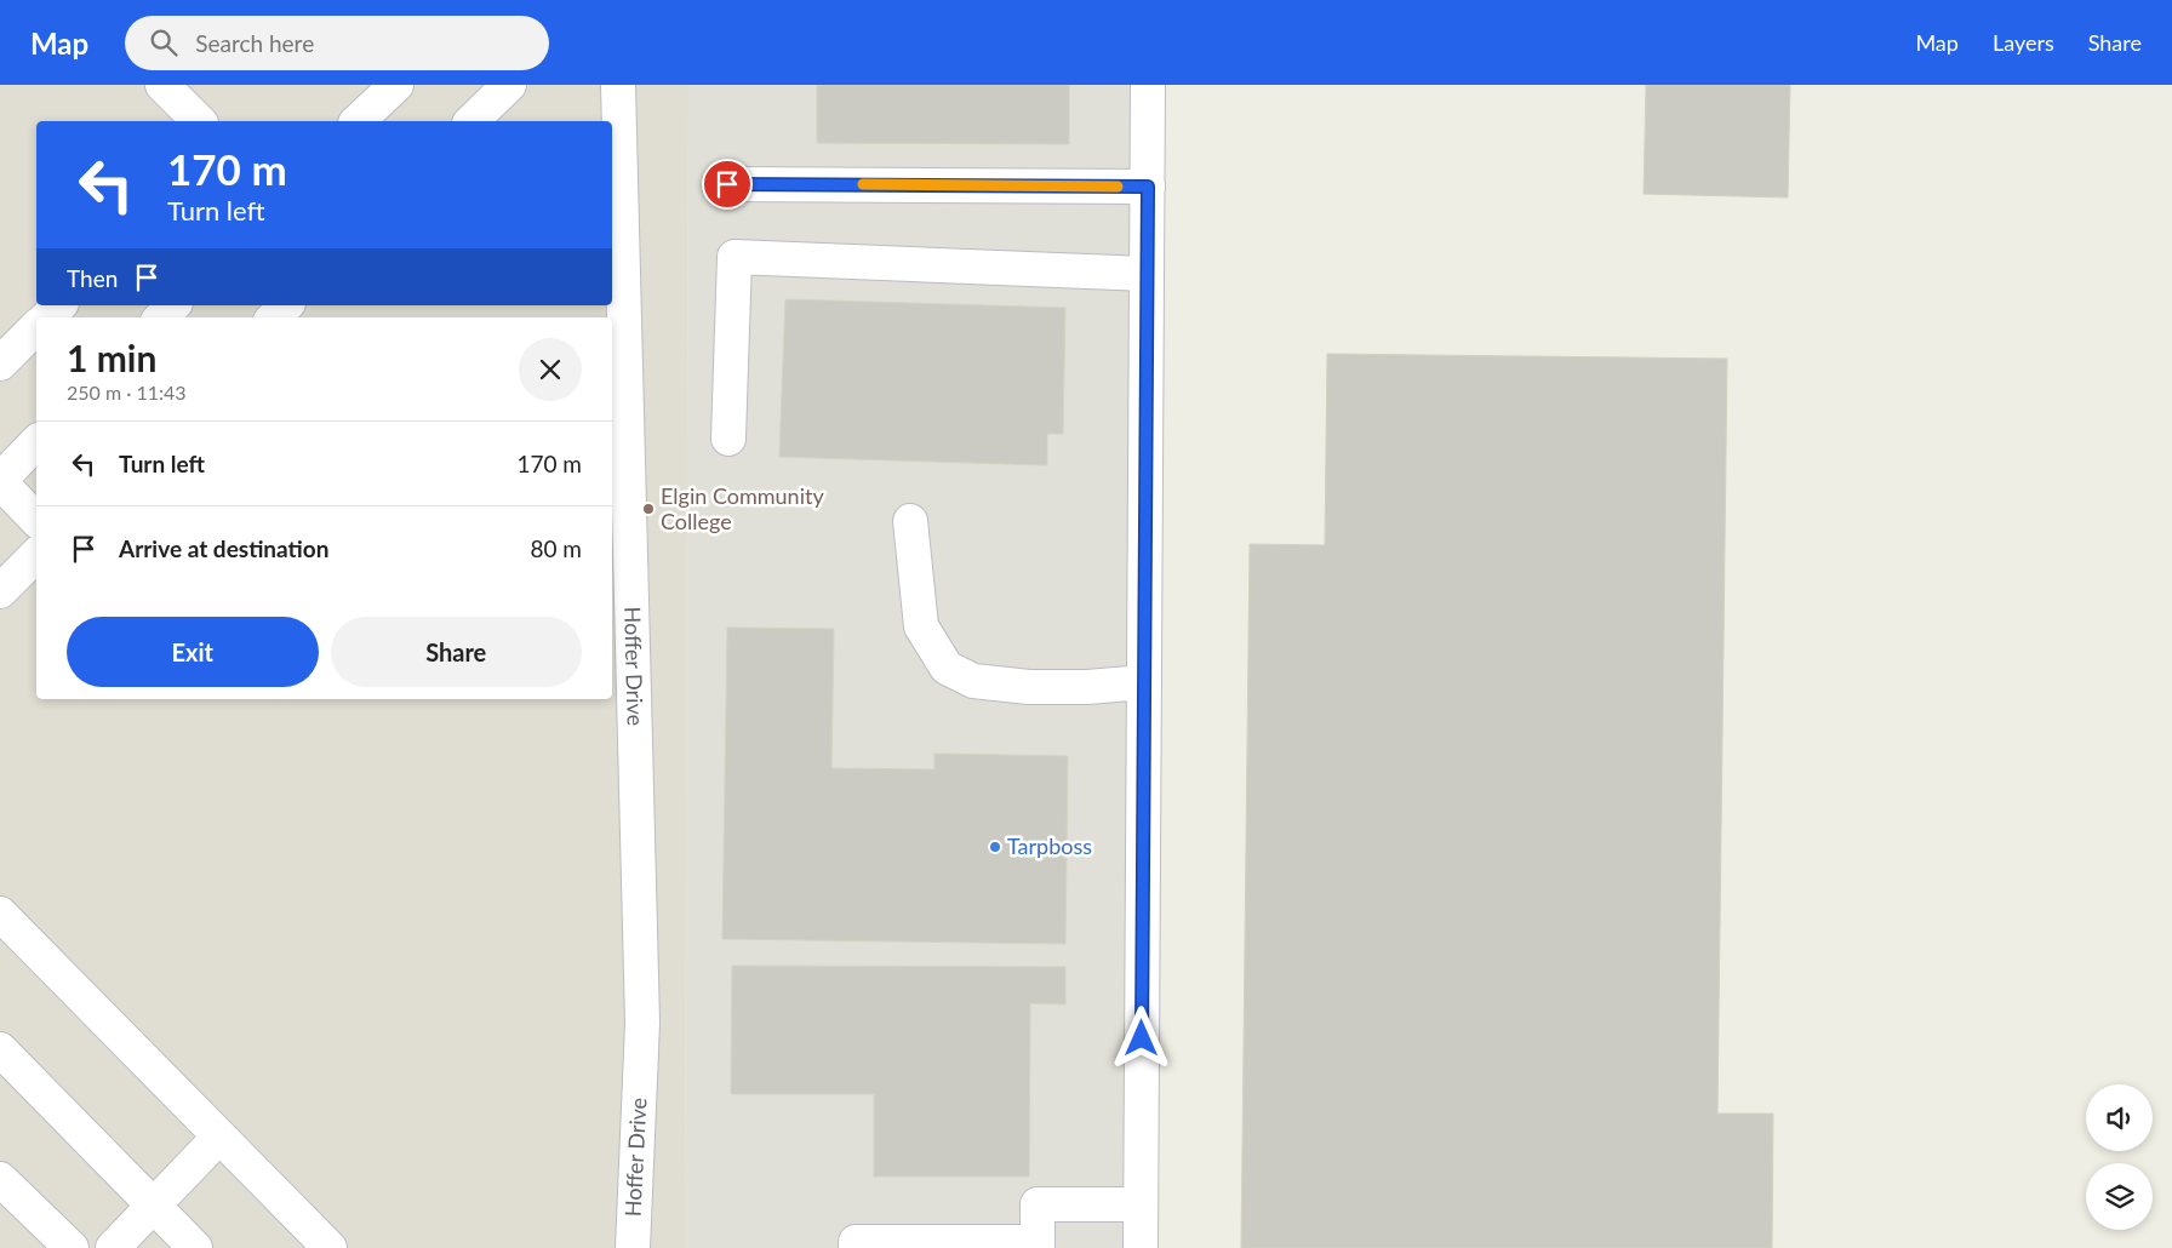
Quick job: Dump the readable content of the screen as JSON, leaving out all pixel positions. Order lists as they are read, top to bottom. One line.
{"streets":{"street":["Hoffer Drive"]},"places":["Elgin Community College","Tarpboss"],"page":{"header":"Map","search":"Search here","nav":["Map","Layers","Share"],"turn":["170 m","Turn left"],"then":"Then","heading":["1 min","250 m · 11:43"],"list":[{"name":"Turn left","value":"170 m"},{"name":"Arrive at destination","value":"80 m"}],"buttons":["Exit","Share"]}}
